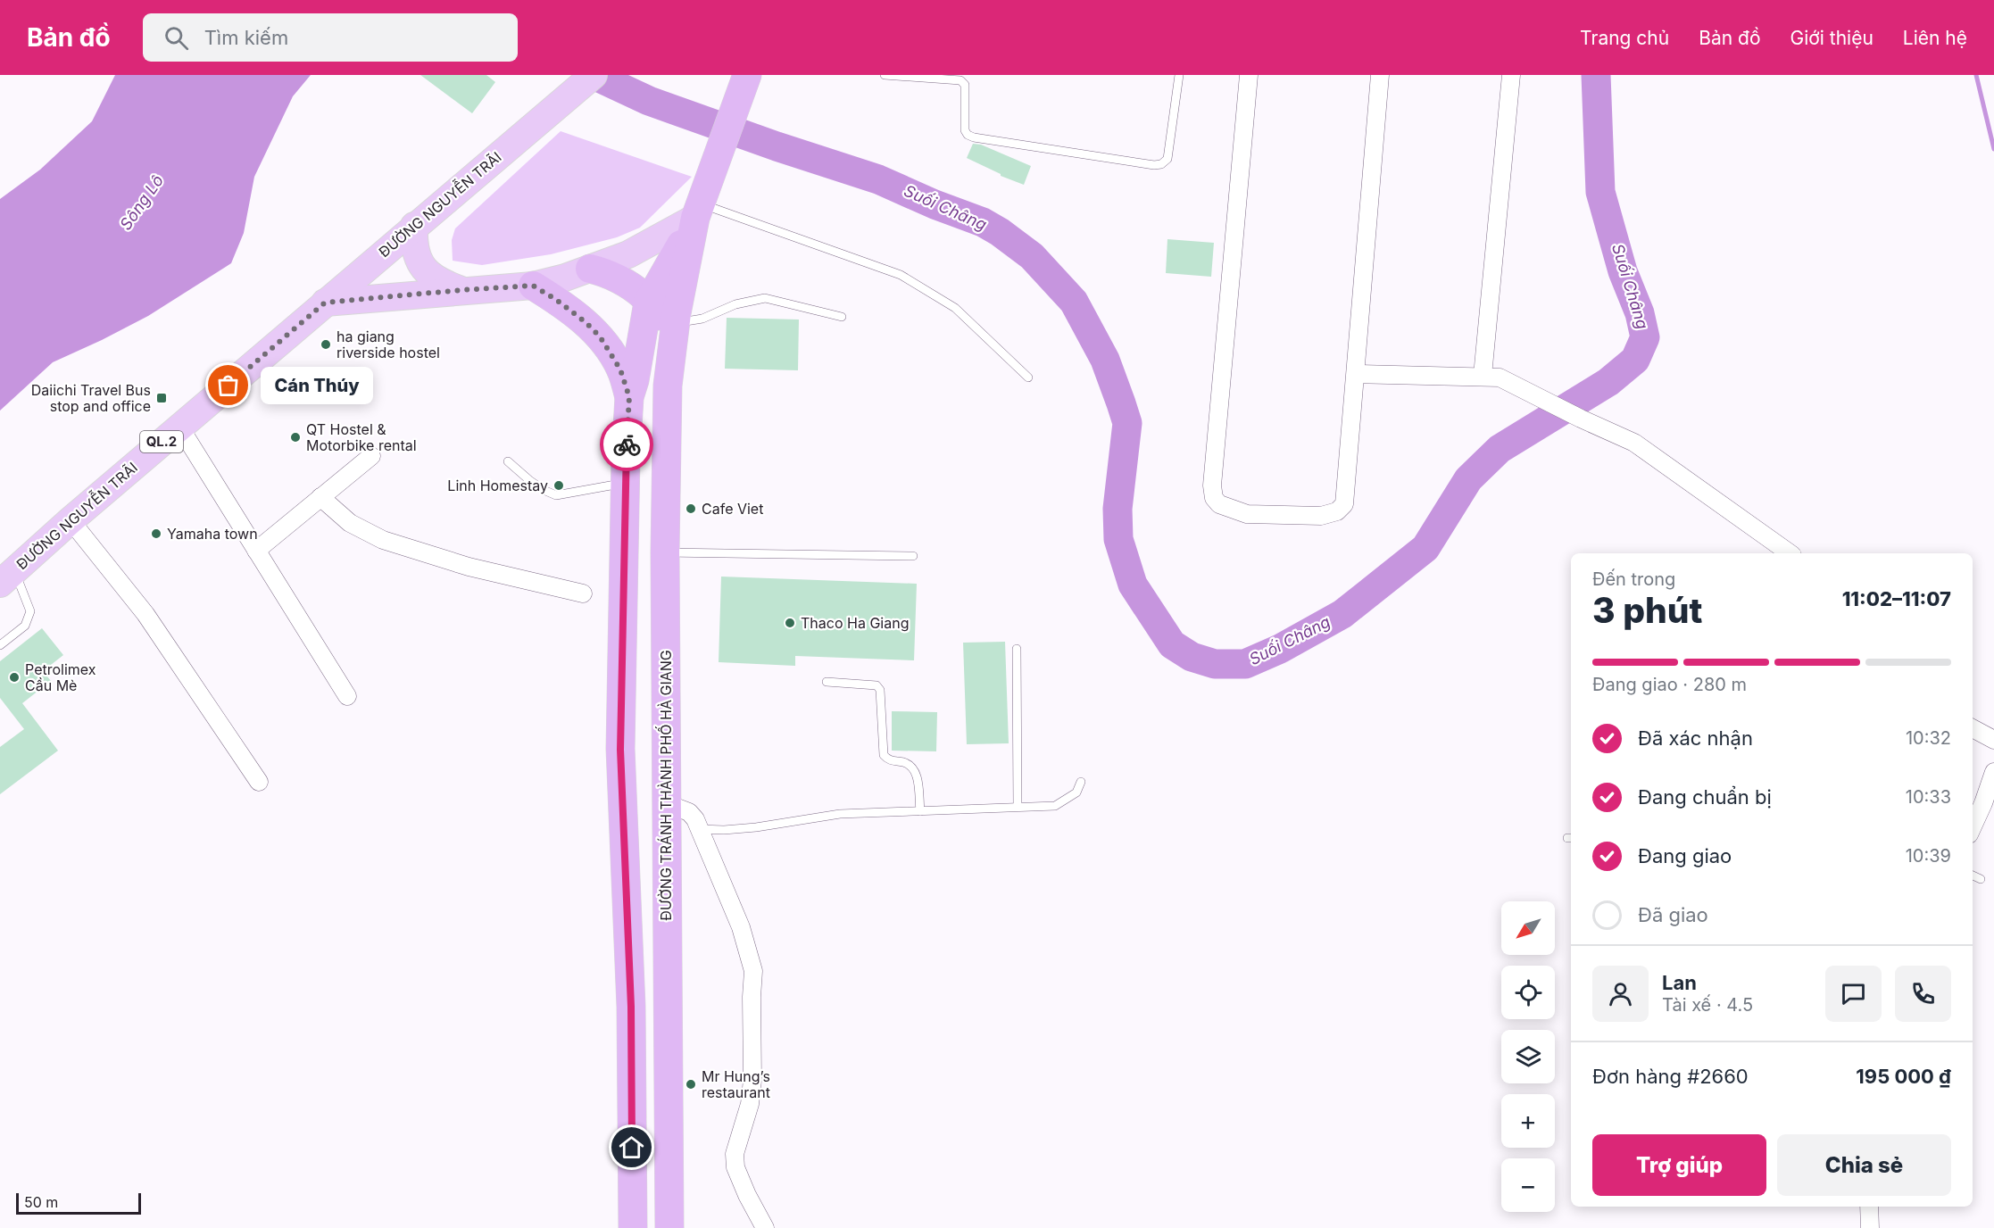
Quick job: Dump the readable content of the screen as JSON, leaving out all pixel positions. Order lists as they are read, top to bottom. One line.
{"streets":{"highway":["ĐƯỜNG TRÁNH THÀNH PHỐ HÀ GIANG"],"main road":["ĐƯỜNG NGUYỄN TRÃI","QL.2"]},"water":["Sông Lô","Suối Châng"],"places":{"other":["ha giang riverside hostel","Cán Thúy","QT Hostel & Motorbike rental","Linh Homestay","Cafe Viet","Yamaha town","Thaco Ha Giang","Petrolimex Cầu Mè","Mr Hung’s restaurant"],"transit":["Daiichi Travel Bus stop and office"]},"scale_bar":"50 m","north":"bottom left","page":{"header":"Bản đồ","search":"Tìm kiếm","nav":["Trang chủ","Bản đồ","Giới thiệu","Liên hệ"],"bubble":"Cán Thúy","heading":["3 phút","Đến trong","11:02–11:07"],"panel":["Lan","Tài xế · 4.5","Đơn hàng #2660","195 000 ₫"],"bar":"Đang giao · 280 m","list":[["Đã xác nhận","10:32"],["Đang chuẩn bị","10:33"],["Đang giao","10:39"],"Đã giao"],"map_buttons":["+","−"],"buttons":["Trợ giúp","Chia sẻ"],"scale":"50 m"}}
